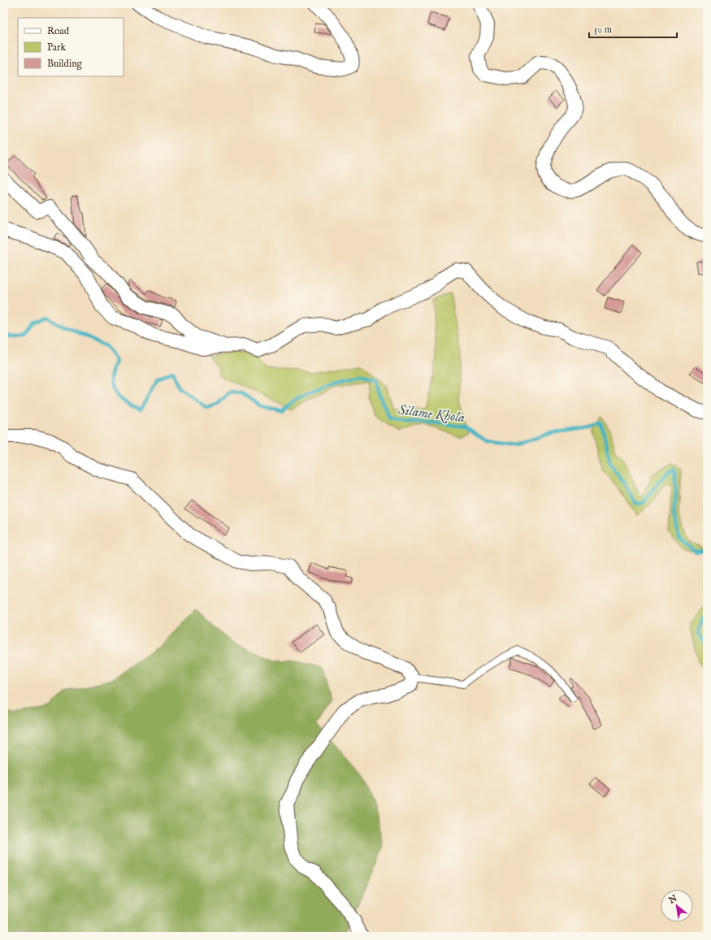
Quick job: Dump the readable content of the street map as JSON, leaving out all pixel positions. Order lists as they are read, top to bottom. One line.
{"water":["Silame Khola"],"legend":["Road","Park","Building"],"scale_bar":"50 m","north":"top left"}
